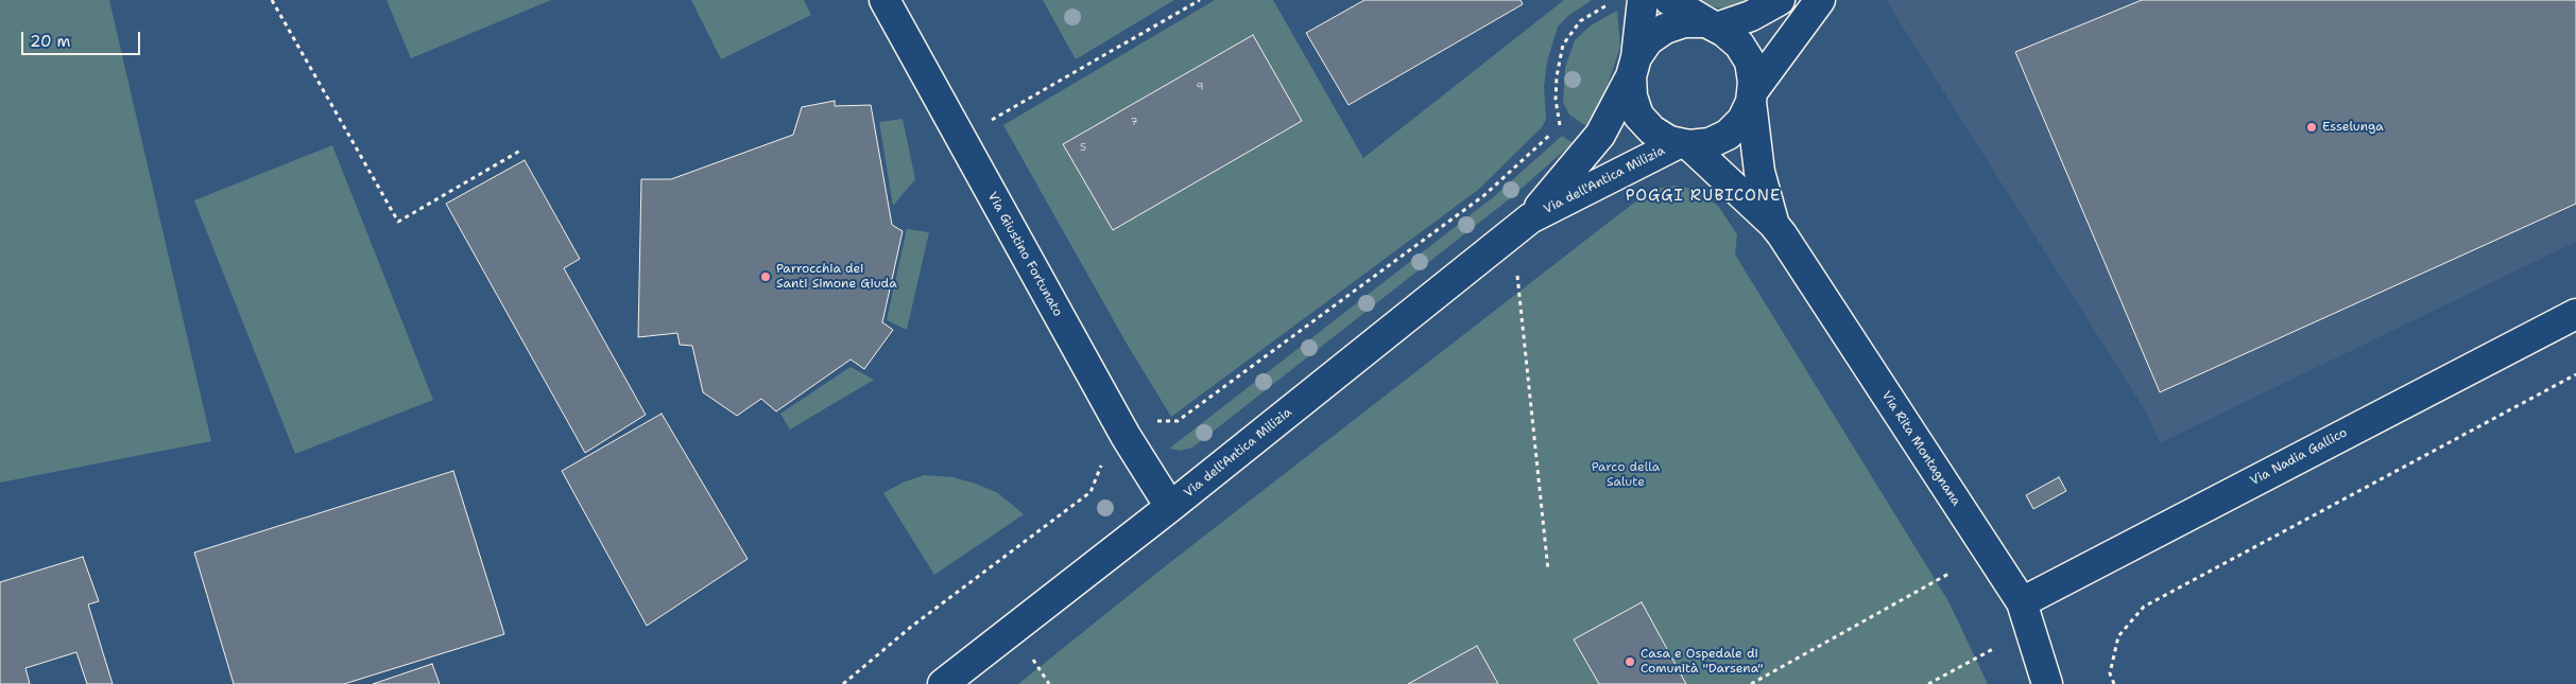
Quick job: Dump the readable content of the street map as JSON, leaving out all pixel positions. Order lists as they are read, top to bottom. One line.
{"streets":{"street":["Via dell'Antica Milizia","Via Giustino Fortunato","Via Rita Montagnana","Via Nadia Gallico"]},"crossings":[["Via dell'Antica Milizia","Via Giustino Fortunato"],["Via dell'Antica Milizia","Via Rita Montagnana"],["Via Rita Montagnana","Via Nadia Gallico"]],"districts":["POGGI RUBICONE"],"parks":["Parco della Salute"],"places":["Esselunga","Parrocchia dei Santi Simone Giuda","Casa e Ospedale di Comunità \"Darsena\""],"house_numbers":["9","7","5"],"scale_bar":"20 m"}
